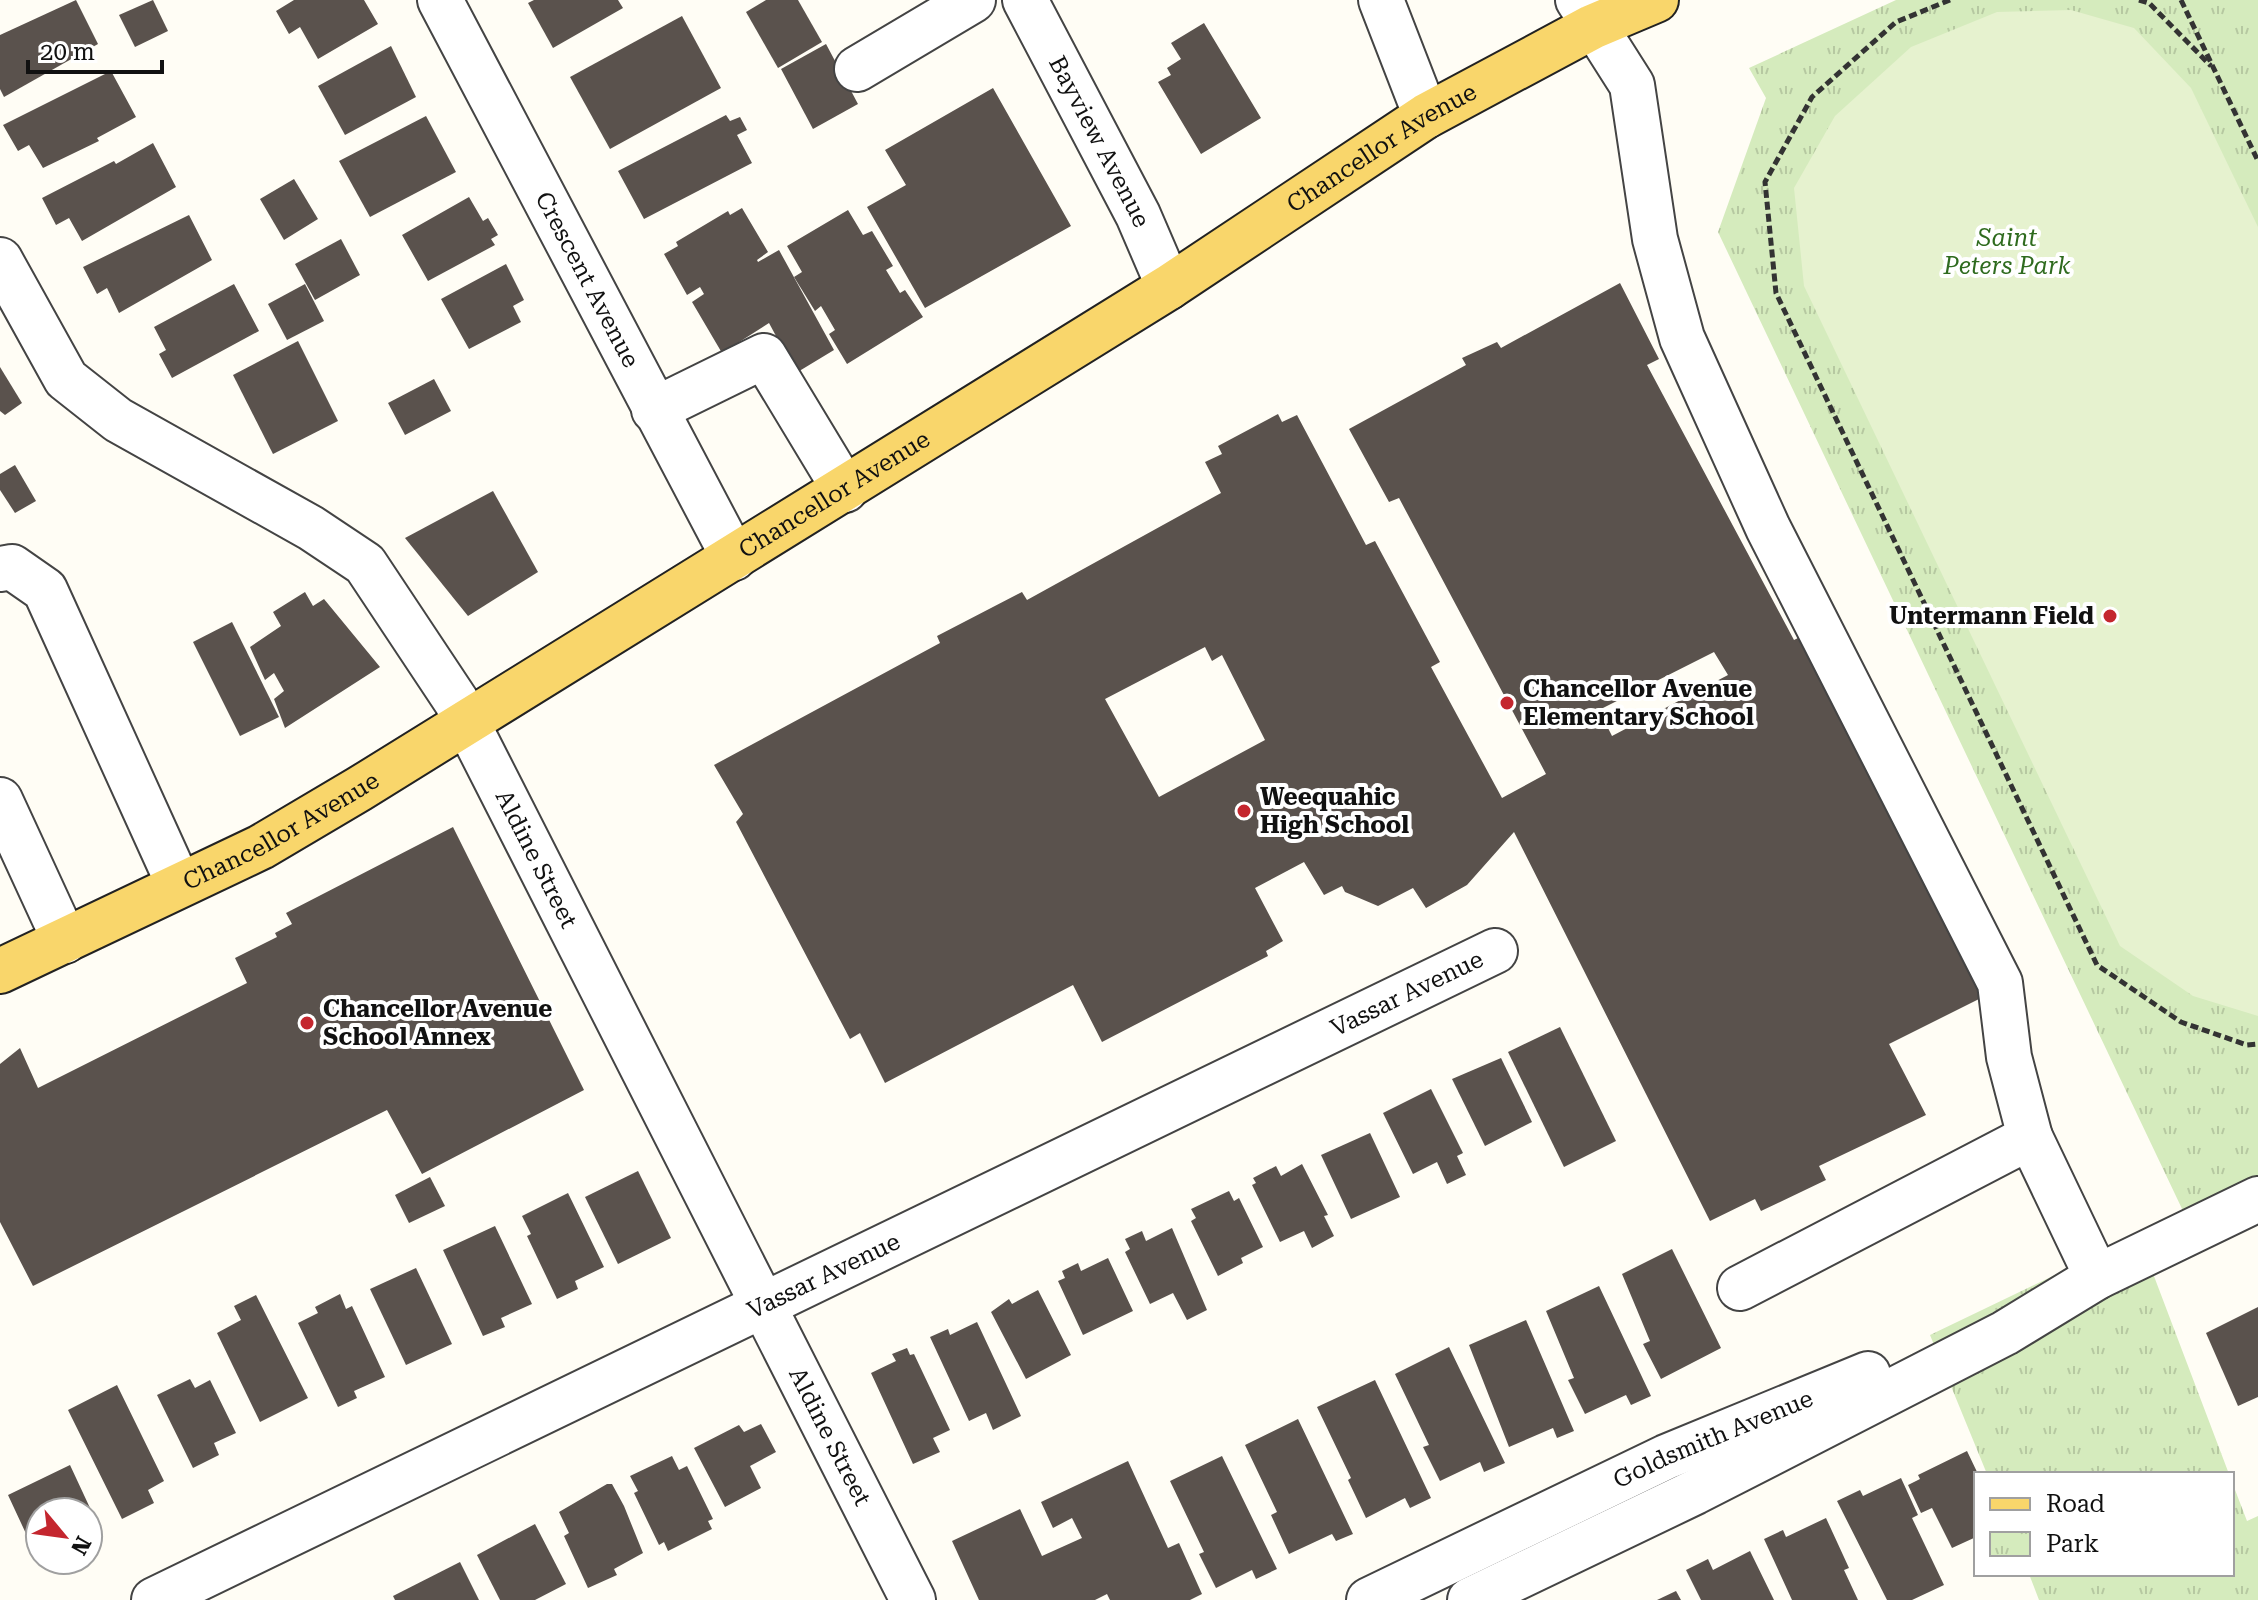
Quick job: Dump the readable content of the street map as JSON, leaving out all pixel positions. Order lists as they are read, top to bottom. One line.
{"streets":{"main road":["Chancellor Avenue"],"street":["Bayview Avenue","Crescent Avenue","Aldine Street","Vassar Avenue","Goldsmith Avenue"]},"crossings":[["Bayview Avenue","Chancellor Avenue"],["Chancellor Avenue","Crescent Avenue"],["Chancellor Avenue","Aldine Street"],["Aldine Street","Vassar Avenue"]],"parks":["Saint Peters Park"],"places":["Untermann Field","Chancellor Avenue Elementary School","Weequahic High School","Chancellor Avenue School Annex"],"legend":["Road","Park"],"scale_bar":"20 m","north":"bottom right"}
